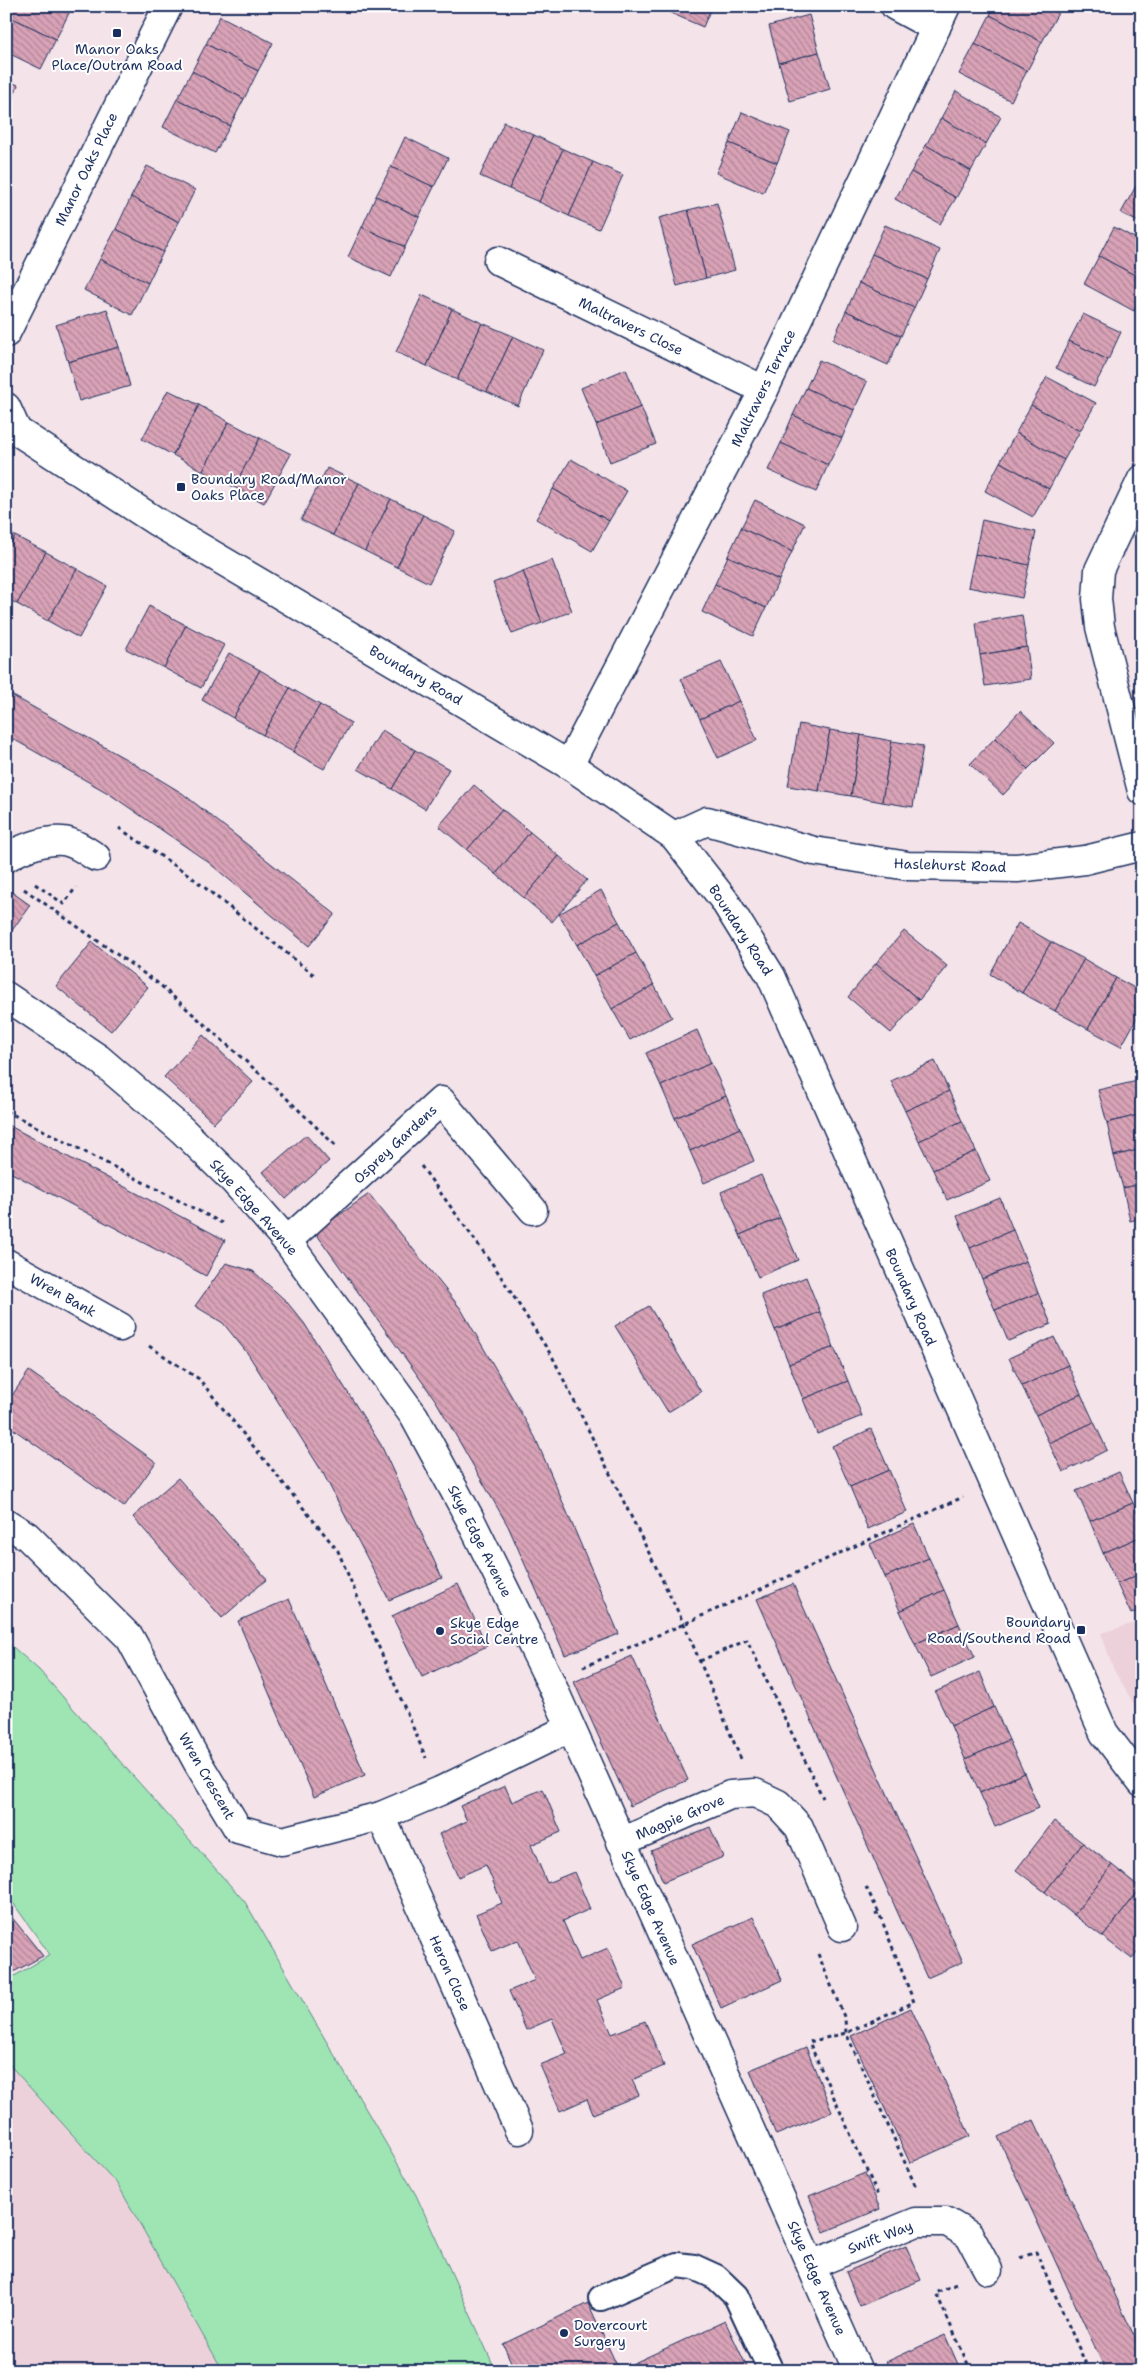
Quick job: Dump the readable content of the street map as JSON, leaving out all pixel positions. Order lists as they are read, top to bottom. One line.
{"streets":{"street":["Manor Oaks Place","Maltravers Close","Maltravers Terrace","Boundary Road","Haslehurst Road","Osprey Gardens","Skye Edge Avenue","Wren Bank","Wren Crescent","Magpie Grove","Heron Close","Swift Way"]},"crossings":[["Maltravers Close","Maltravers Terrace"],["Maltravers Terrace","Boundary Road"],["Boundary Road","Haslehurst Road"],["Osprey Gardens","Skye Edge Avenue"],["Skye Edge Avenue","Wren Crescent"],["Skye Edge Avenue","Magpie Grove"],["Skye Edge Avenue","Swift Way"],["Wren Crescent","Heron Close"]],"places":{"transit":["Manor Oaks Place/Outram Road","Boundary Road/Manor Oaks Place","Boundary Road/Southend Road"],"other":["Skye Edge Social Centre","Dovercourt Surgery"]}}
